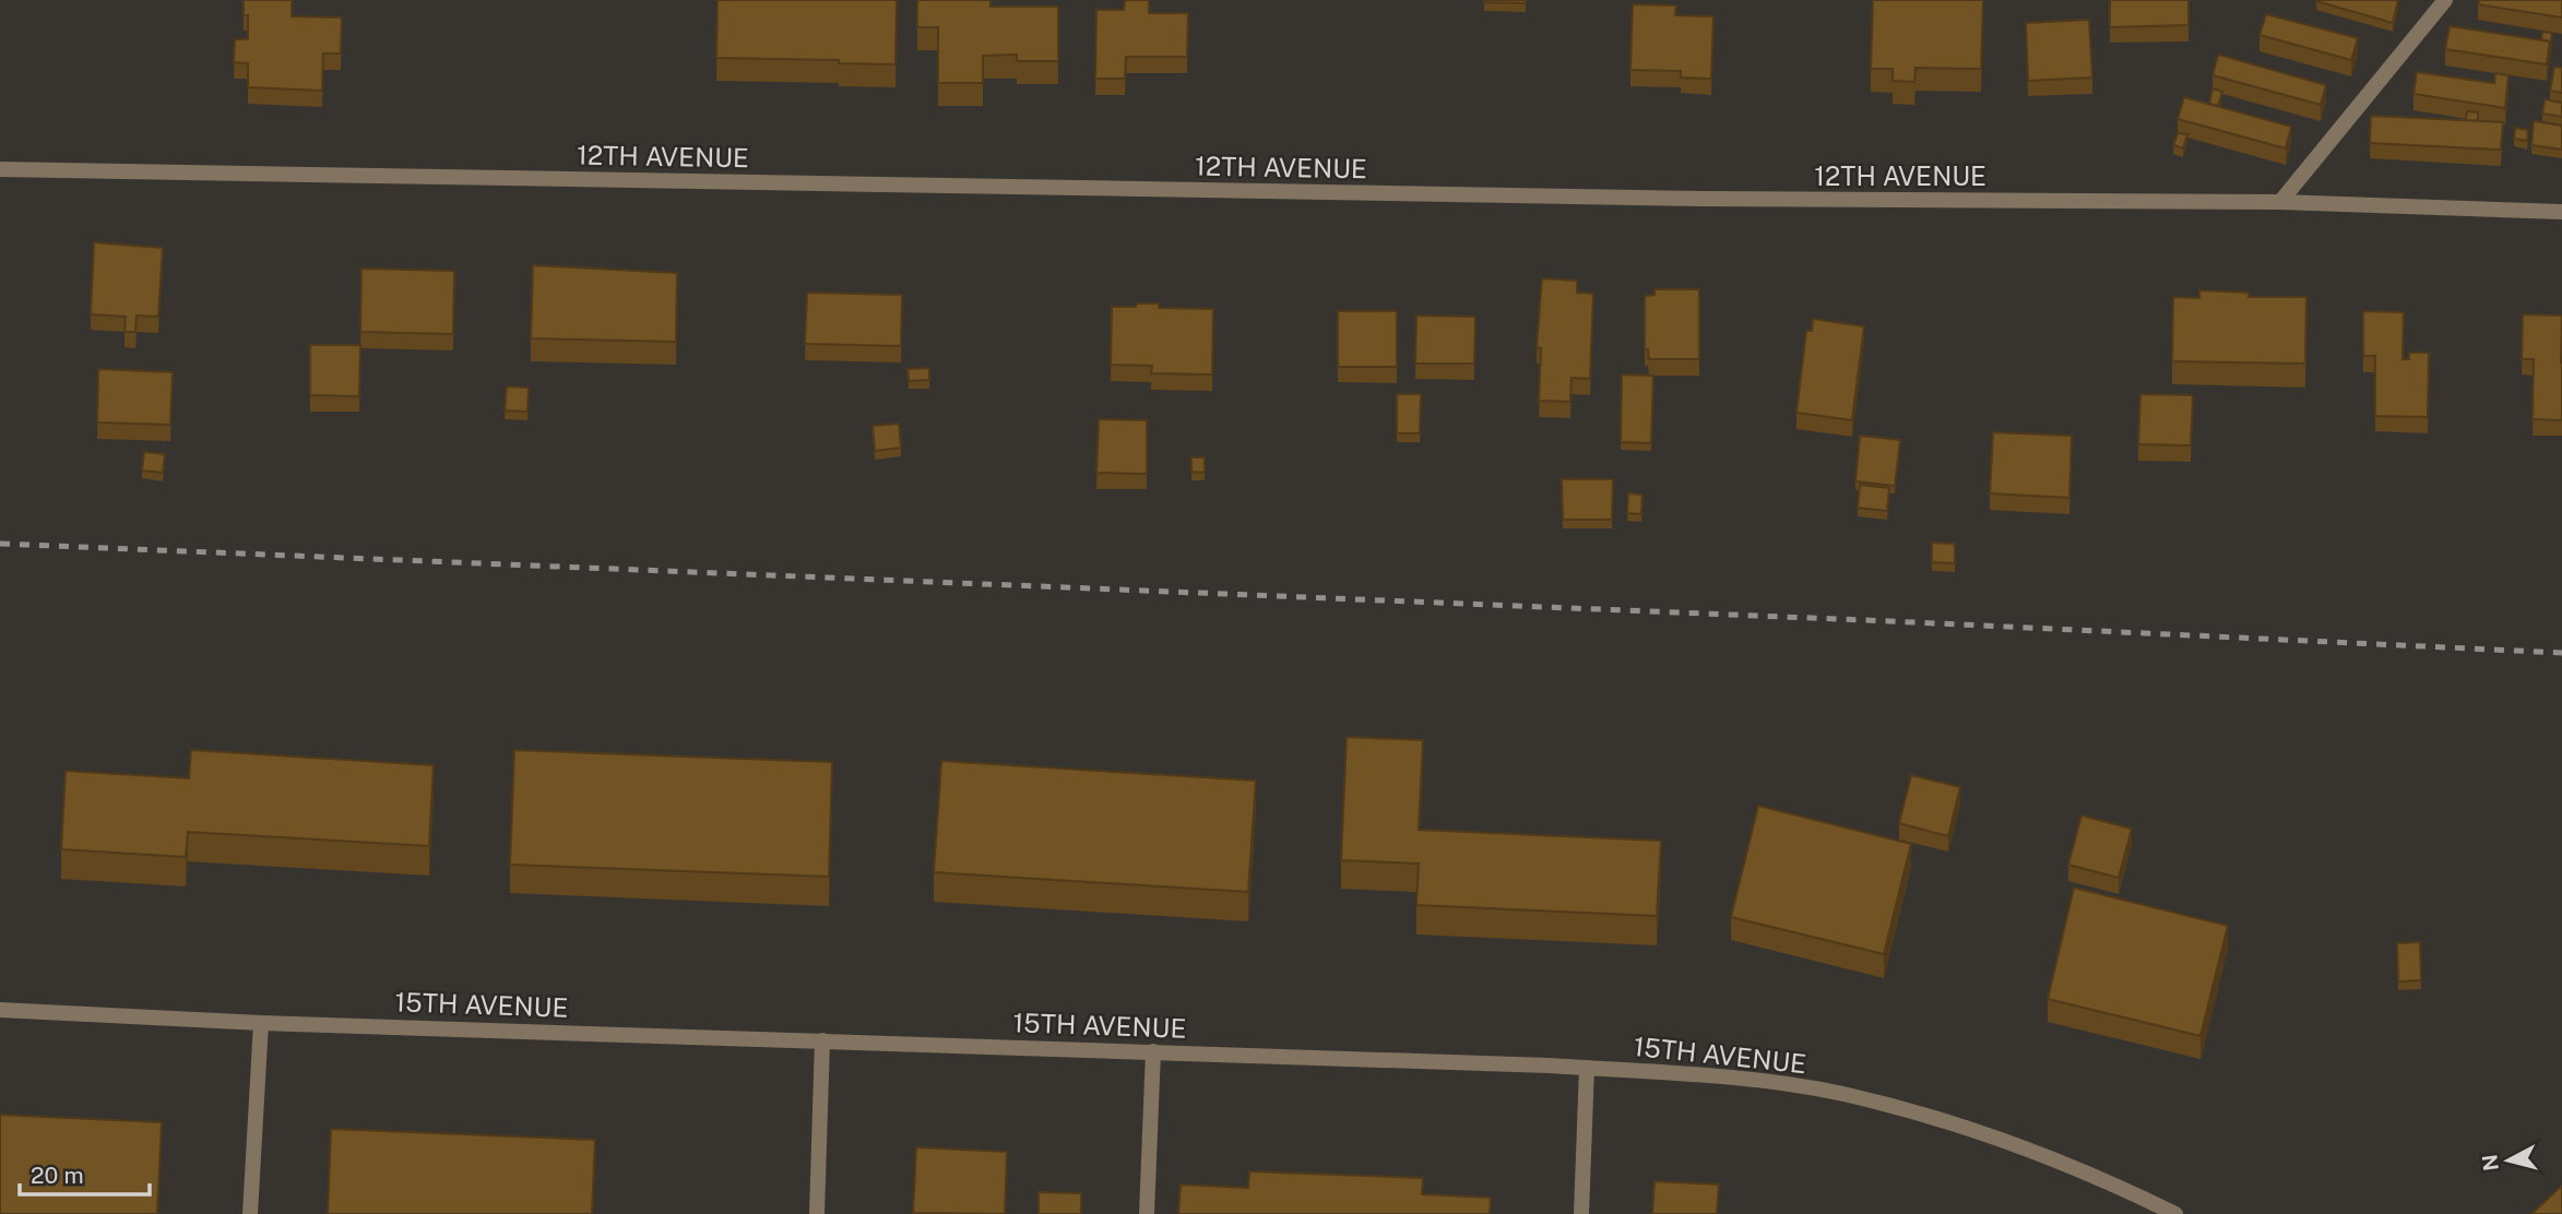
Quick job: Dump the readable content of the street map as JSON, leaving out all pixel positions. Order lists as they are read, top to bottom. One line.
{"streets":{"street":["12TH AVENUE","15TH AVENUE"]},"scale_bar":"20 m","north":"left"}
